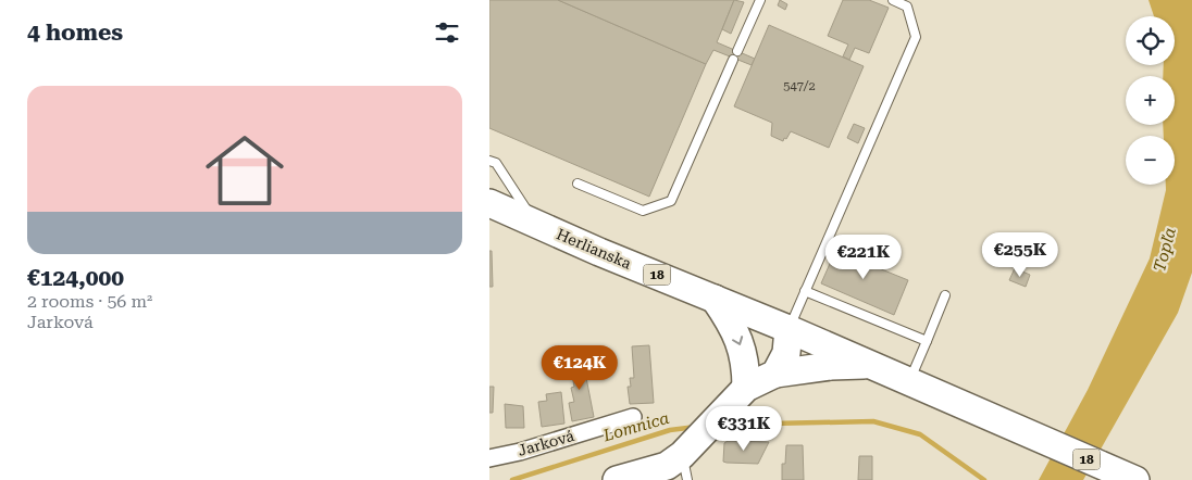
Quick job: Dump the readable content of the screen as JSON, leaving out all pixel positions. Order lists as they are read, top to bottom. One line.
{"streets":{"main road":["Herlianska","18"],"street":["Jarková"]},"crossings":[["Herlianska","18"]],"water":["Topľa","Lomnica"],"house_numbers":["547/2"],"page":{"heading":"4 homes","map_buttons":["+","−"],"list":[{"name":"€124,000","note":"2 rooms · 56 m² · Jarková"}],"price":["€255K","€221K","€124K","€331K"]}}
